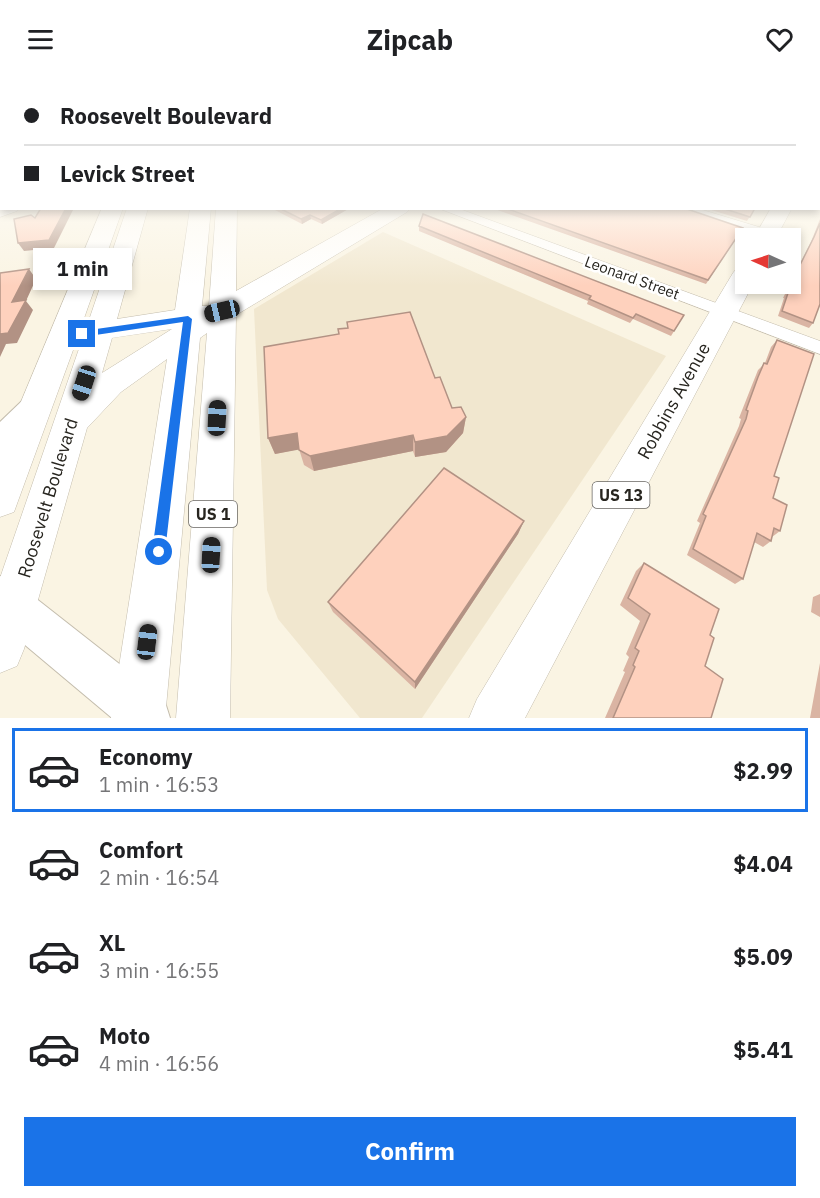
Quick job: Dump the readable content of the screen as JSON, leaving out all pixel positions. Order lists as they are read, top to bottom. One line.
{"streets":{"highway":["Robbins Avenue","US 13","Roosevelt Boulevard","US 1"],"street":["Leonard Street"]},"crossings":[["Leonard Street","Robbins Avenue"]],"north":"left","page":{"header":"Zipcab","banner":["Roosevelt Boulevard","Levick Street"],"bubble":"1 min","list":[{"name":"Economy","note":"1 min · 16:53","value":"$2.99"},{"name":"Comfort","note":"2 min · 16:54","value":"$4.04"},{"name":"XL","note":"3 min · 16:55","value":"$5.09"},{"name":"Moto","note":"4 min · 16:56","value":"$5.41"}],"buttons":"Confirm"}}
